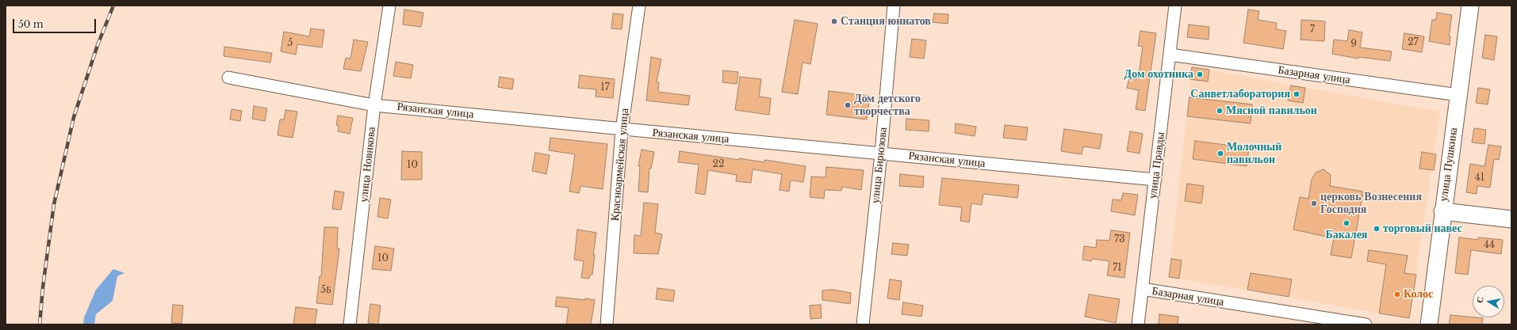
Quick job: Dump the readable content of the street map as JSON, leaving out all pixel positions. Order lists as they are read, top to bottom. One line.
{"streets":{"main road":["улица Пушкина"],"street":["Базарная улица","Рязанская улица","улица Новикова","Красноармейская улица","улица Бирюзова","улица Правды"]},"crossings":[["Базарная улица","улица Пушкина"],["Базарная улица","улица Правды"],["Рязанская улица","улица Новикова"],["Рязанская улица","Красноармейская улица"],["Рязанская улица","улица Бирюзова"],["Рязанская улица","улица Правды"]],"places":["Станция юннатов","Дом охотника","Санветлаборатория","Дом детского творчества","Мясной павильон","Молочный павильон","церковь Вознесения Господня","Бакалея","торговый навес","Колос"],"house_numbers":["7","27","5","9","17","22","10","41","73","44","10","71","5Б"],"scale_bar":"50 m","north":"left"}
